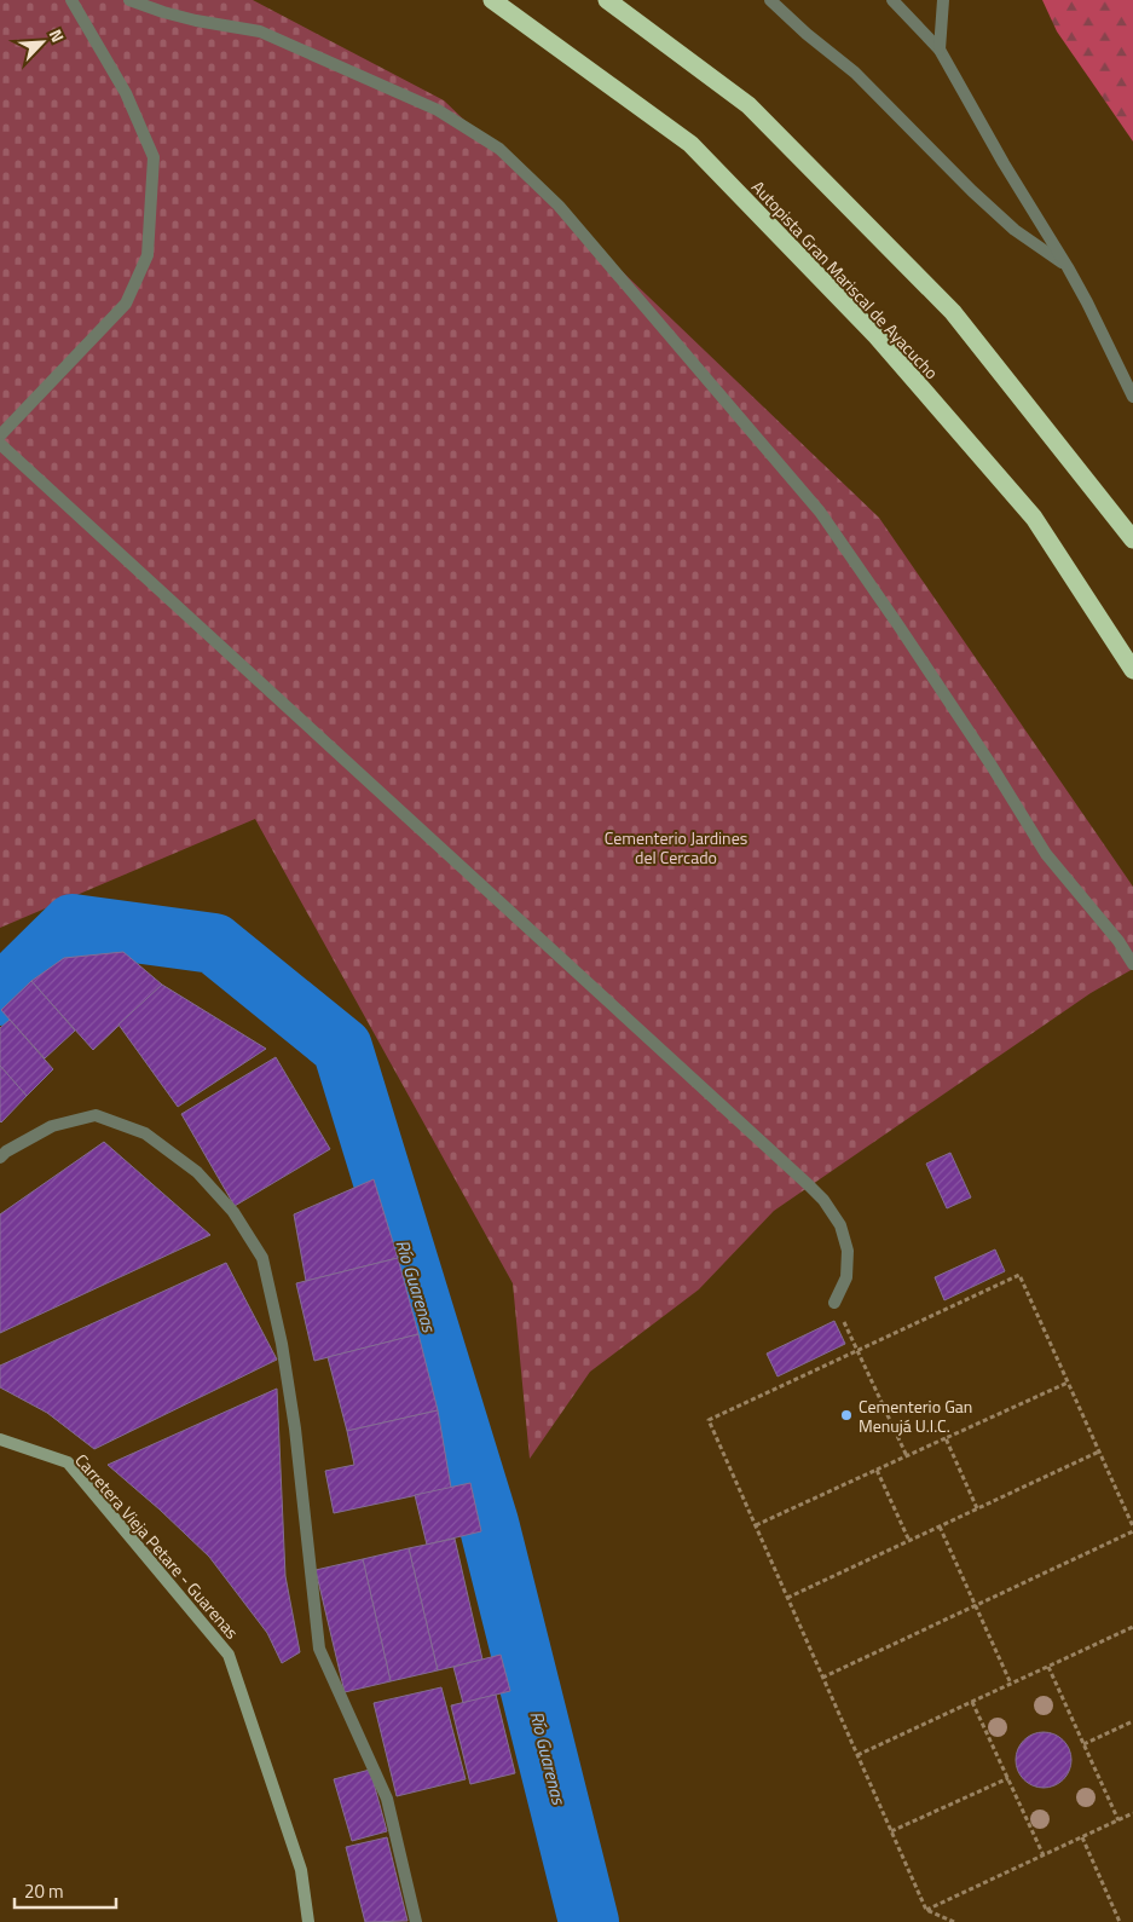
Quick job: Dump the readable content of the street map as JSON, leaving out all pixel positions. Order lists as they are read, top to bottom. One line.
{"streets":{"highway":["Autopista Gran Mariscal de Ayacucho"],"main road":["Carretera Vieja Petare - Guarenas"]},"water":["Río Guarenas"],"parks":["Cementerio Jardines del Cercado"],"places":["Cementerio Gan Menujá U.I.C."],"scale_bar":"20 m","north":"top right"}
